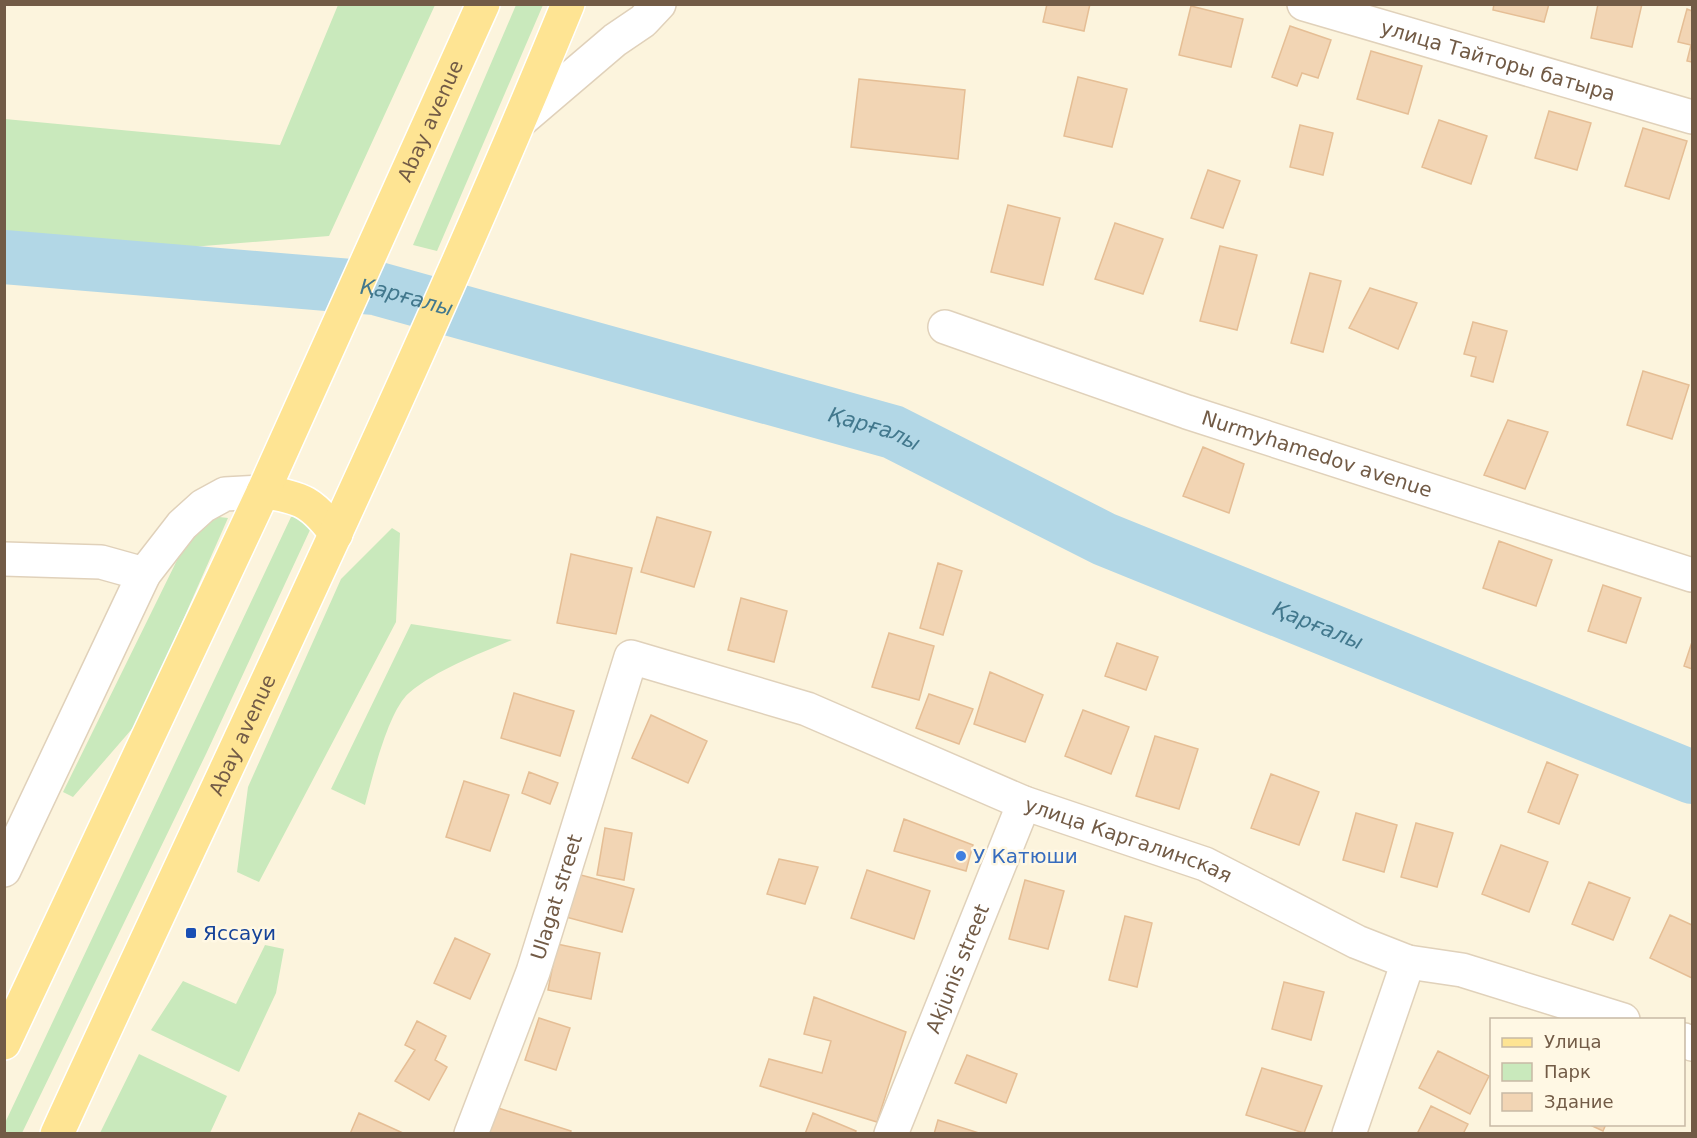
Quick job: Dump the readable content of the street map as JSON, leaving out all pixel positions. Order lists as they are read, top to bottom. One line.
{"streets":{"main road":["Abay avenue"],"street":["улица Тайторы батыра","Nurmyhamedov avenue","улица Каргалинская","Ulagat street","Akjunis street"]},"crossings":[["улица Каргалинская","Ulagat street"],["улица Каргалинская","Akjunis street"]],"water":["Қарғалы"],"places":{"other":["У Катюши"],"transit":["Яссауи"]},"legend":["Улица","Парк","Здание"]}
